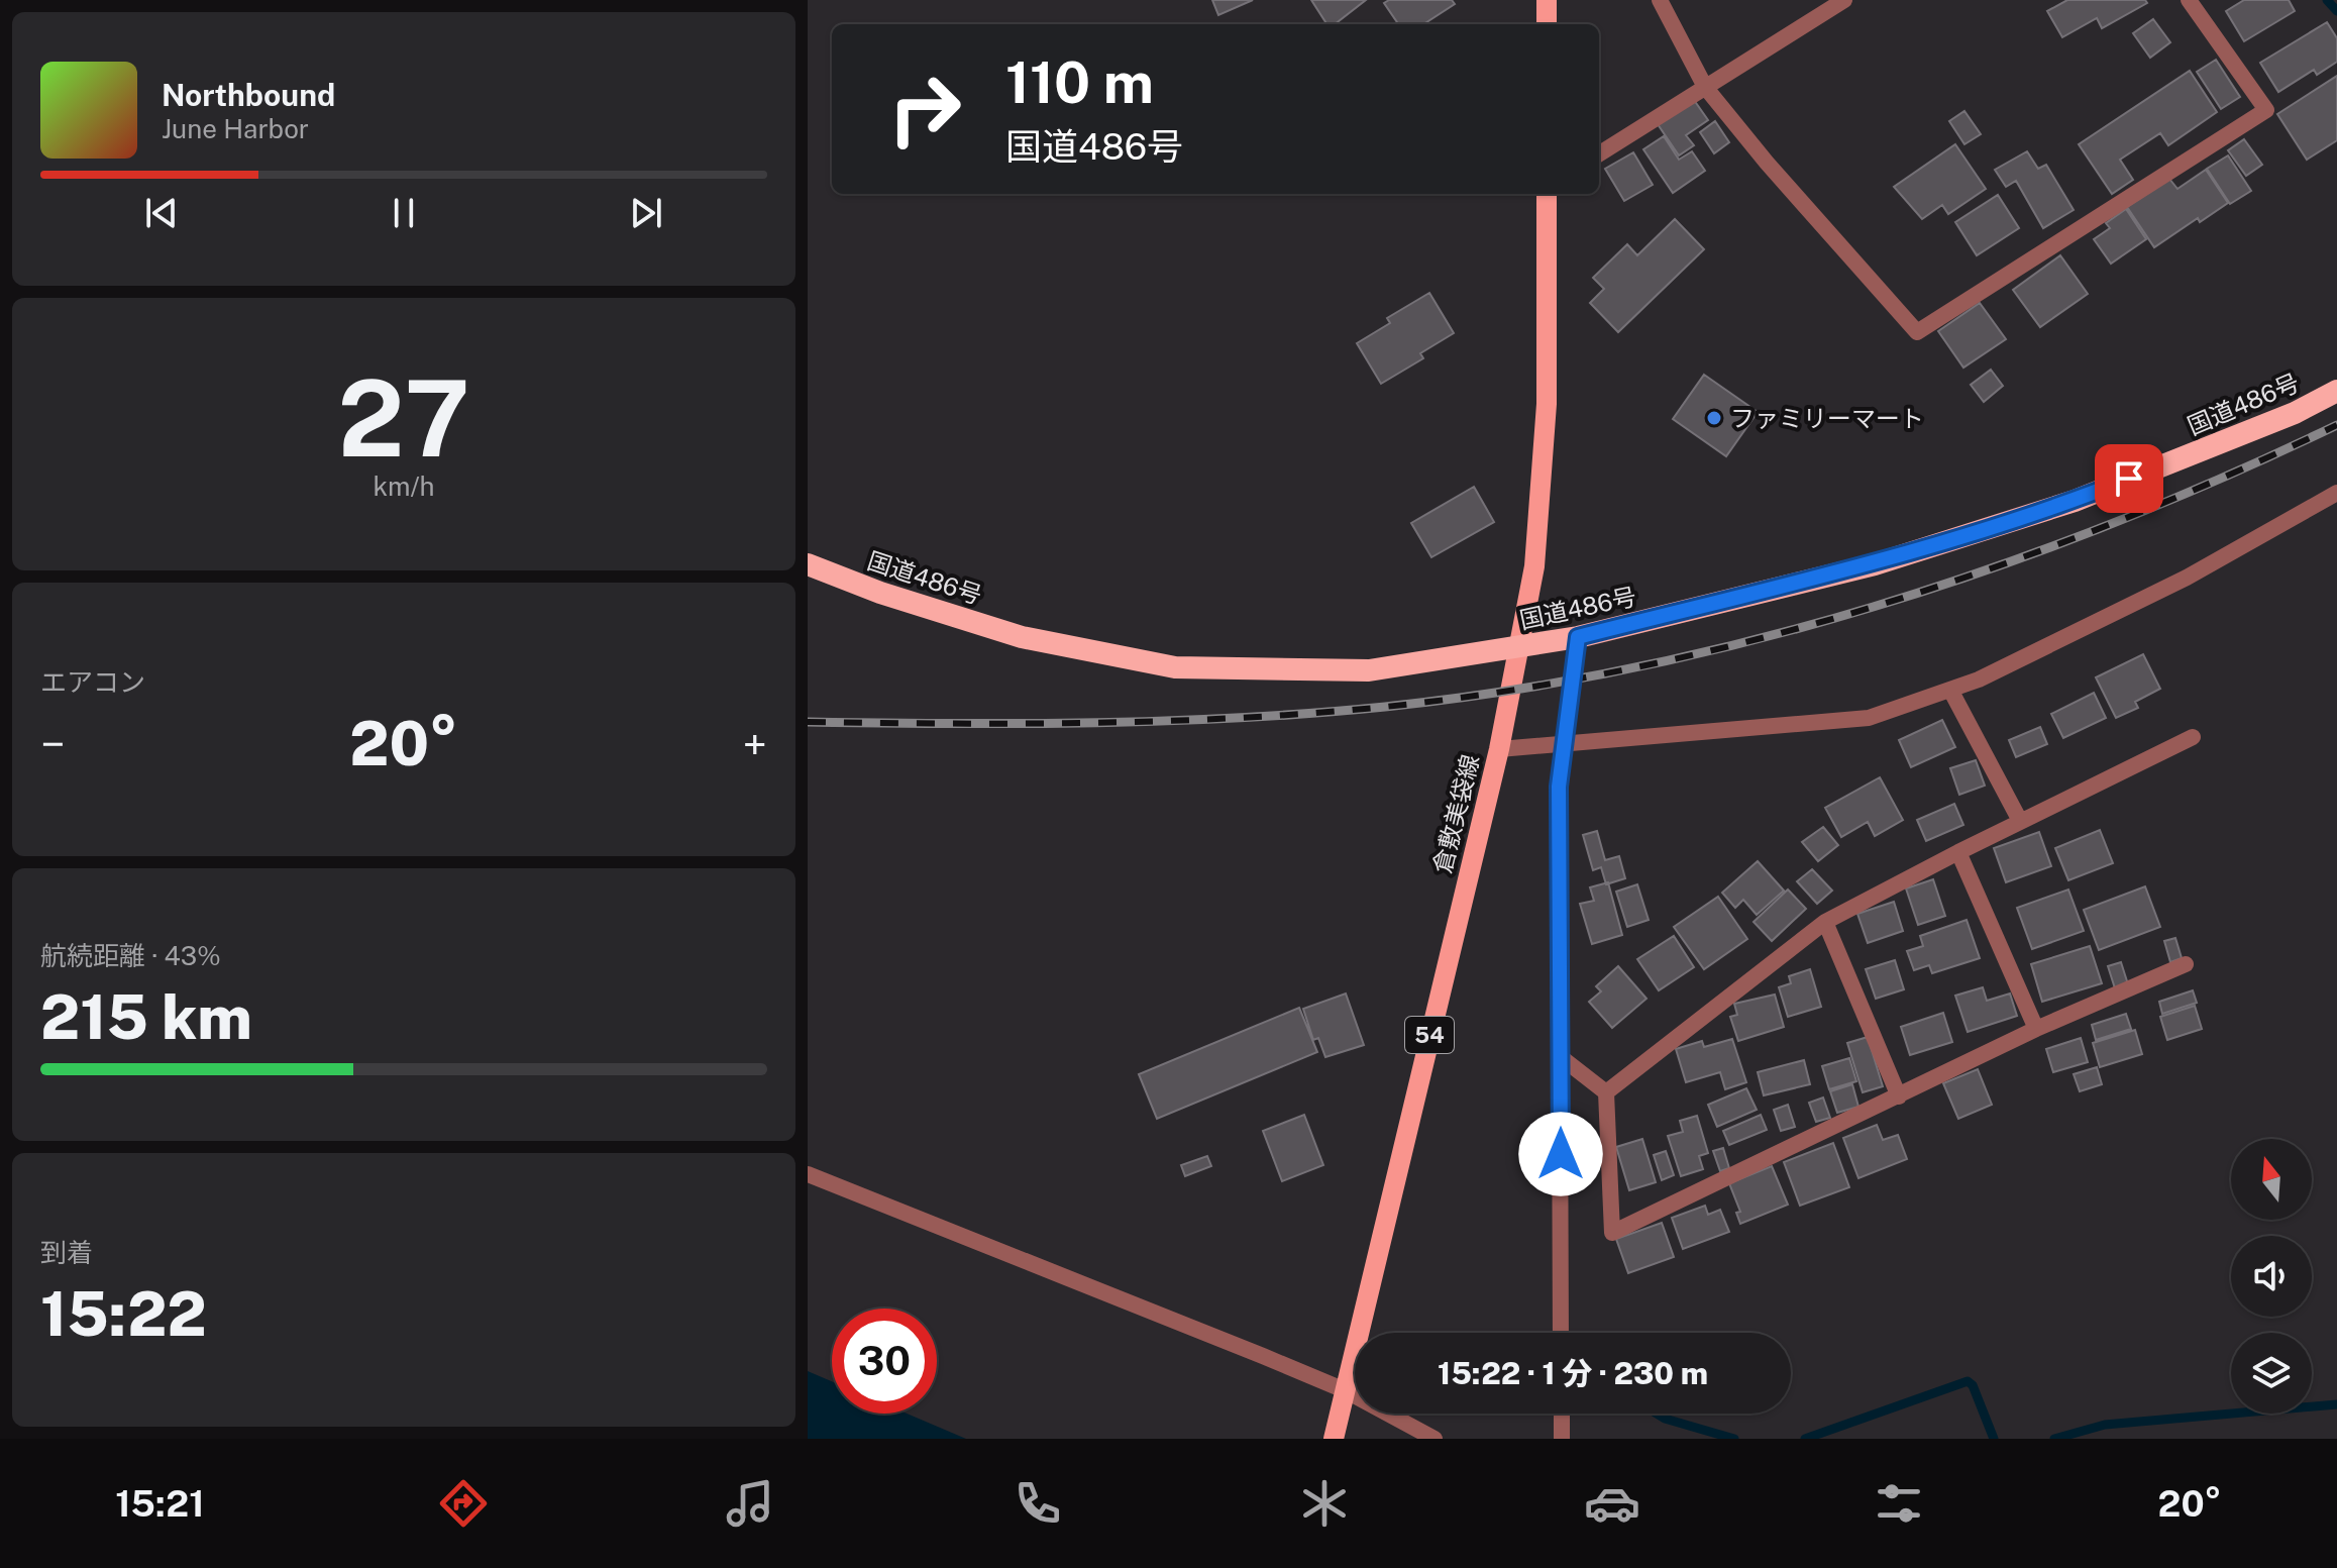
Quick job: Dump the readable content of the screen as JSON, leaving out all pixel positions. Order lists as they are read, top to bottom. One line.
{"streets":{"highway":["国道486号"],"main road":["倉敷美袋線","54"]},"crossings":[["国道486号","倉敷美袋線"]],"places":["ファミリーマート"],"north":"top","page":{"turn":["110 m","国道486号"],"song":["Northbound","June Harbor"],"tile":[["27","km/h"],"エアコン",["航続距離 · 43%","215 km"],["到着","15:22"]],"heat":["−","20°","+"],"limit":"30","trip":"15:22 · 1 分 · 230 m","tabs":["15:21","20°"]}}
